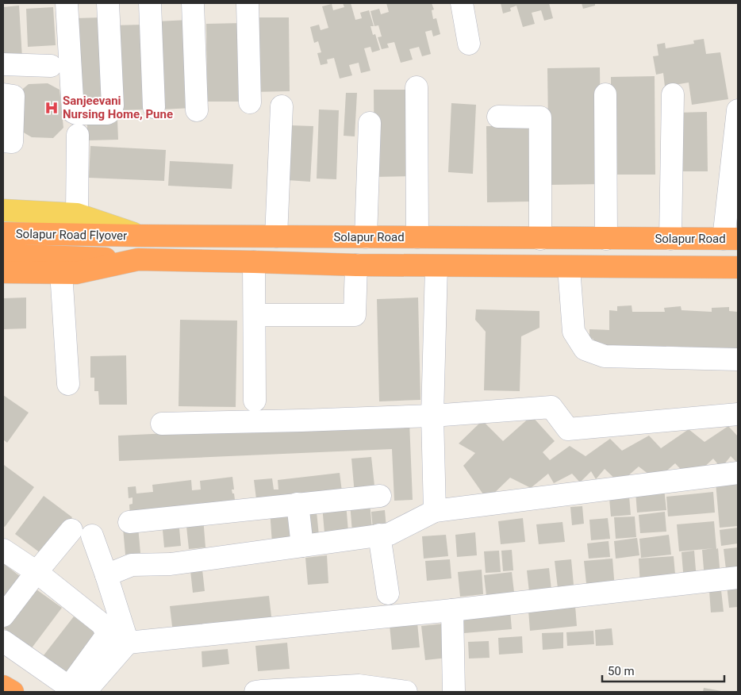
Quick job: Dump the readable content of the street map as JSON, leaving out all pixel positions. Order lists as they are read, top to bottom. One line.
{"streets":{"highway":["Solapur Road Flyover","Solapur Road"]},"crossings":[["Solapur Road Flyover","Solapur Road"]],"places":{"hospital":["Sanjeevani Nursing Home, Pune"]},"scale_bar":"50 m"}
